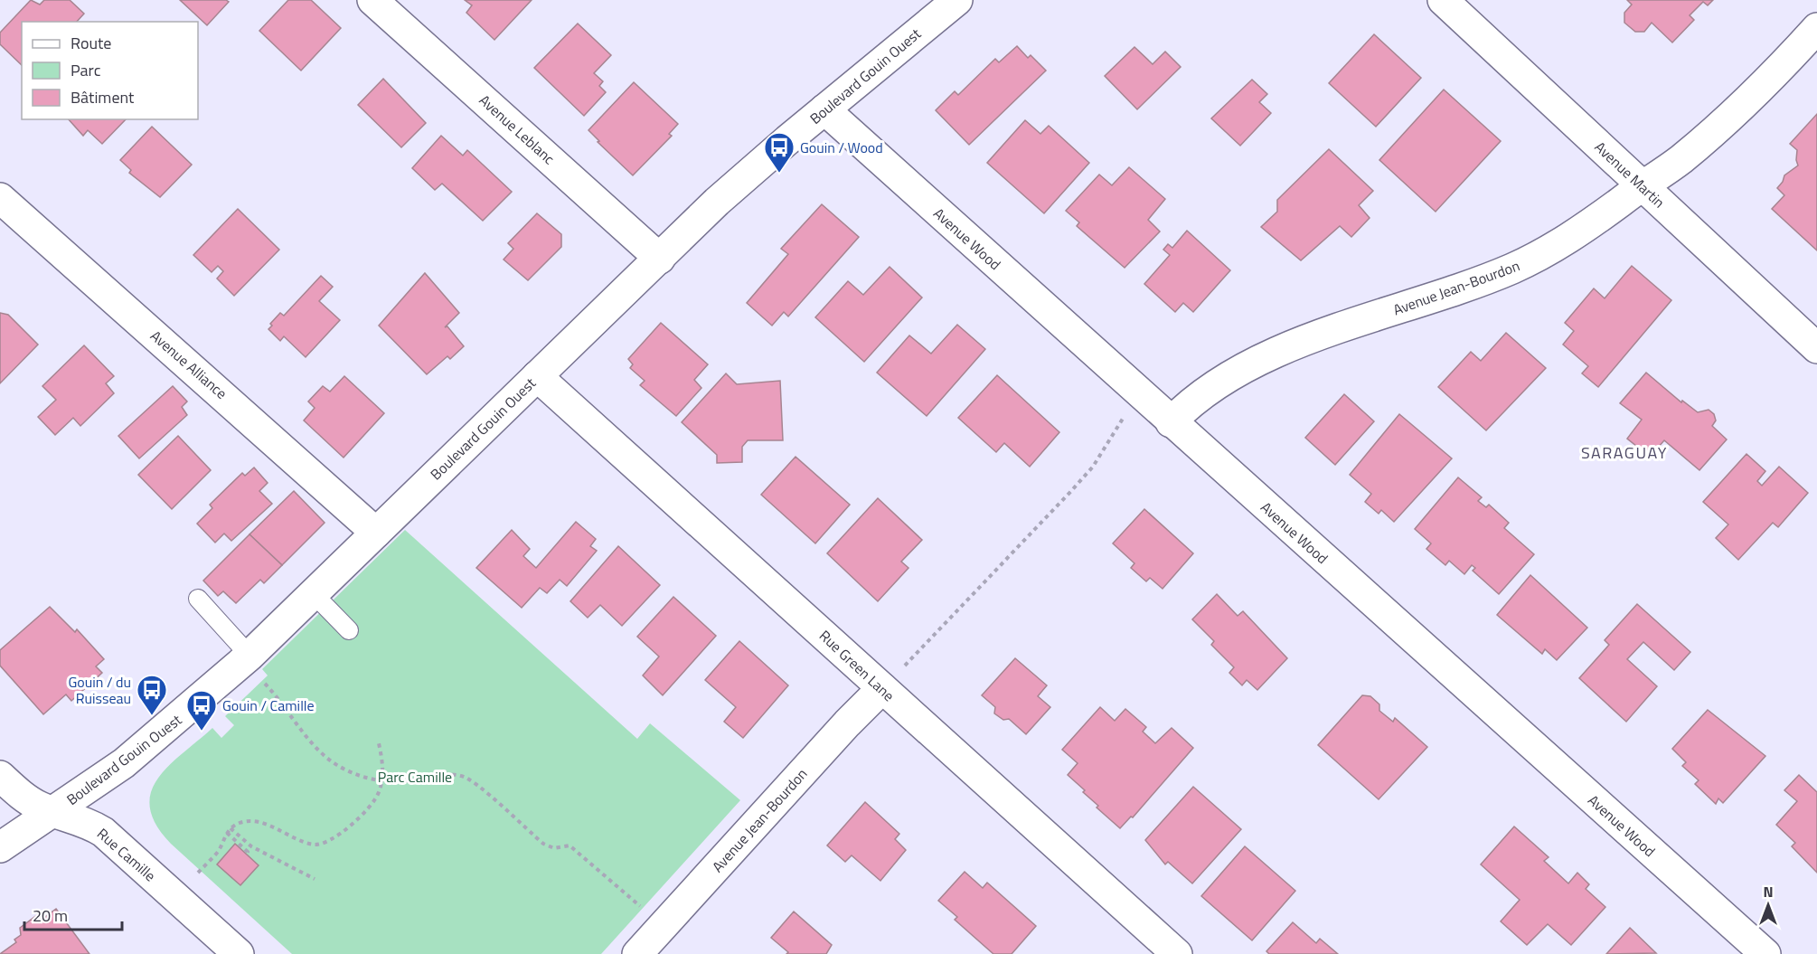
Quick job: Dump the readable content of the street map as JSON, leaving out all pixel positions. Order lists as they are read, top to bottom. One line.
{"streets":{"street":["Boulevard Gouin Ouest","Avenue Leblanc","Avenue Martin","Avenue Wood","Avenue Jean-Bourdon","Avenue Alliance","Rue Green Lane","Rue Camille"]},"crossings":[["Boulevard Gouin Ouest","Avenue Leblanc"],["Boulevard Gouin Ouest","Avenue Wood"],["Boulevard Gouin Ouest","Avenue Alliance"],["Boulevard Gouin Ouest","Rue Green Lane"],["Boulevard Gouin Ouest","Rue Camille"],["Avenue Martin","Avenue Jean-Bourdon"],["Avenue Wood","Avenue Jean-Bourdon"],["Avenue Jean-Bourdon","Rue Green Lane"]],"districts":["SARAGUAY"],"parks":["Parc Camille"],"places":{"bus stop":["Gouin / Wood","Gouin / du Ruisseau","Gouin / Camille"]},"legend":["Route","Parc","Bâtiment"],"scale_bar":"20 m","north":"top"}
